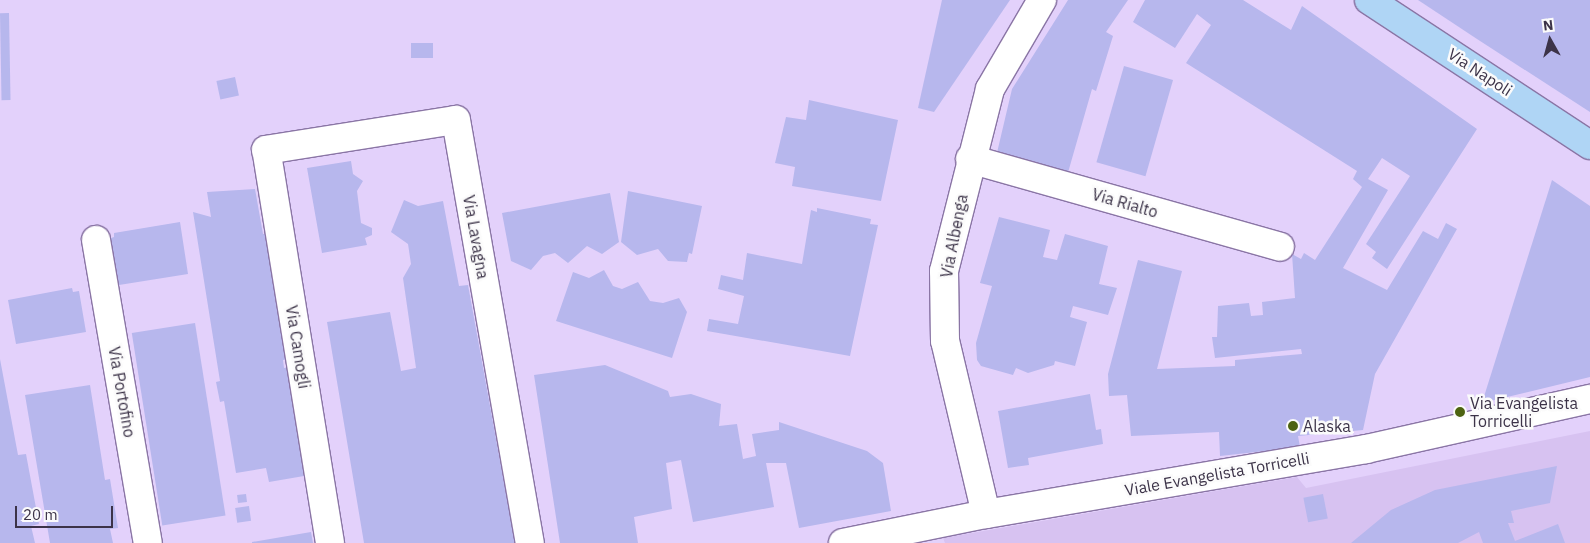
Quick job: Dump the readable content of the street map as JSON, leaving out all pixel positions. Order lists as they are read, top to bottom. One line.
{"streets":{"main road":["Via Napoli"],"street":["Via Rialto","Via Albenga","Via Lavagna","Via Camogli","Via Portofino","Viale Evangelista Torricelli"]},"crossings":[["Via Rialto","Via Albenga"],["Via Albenga","Viale Evangelista Torricelli"],["Via Lavagna","Via Camogli"]],"places":["Via Evangelista Torricelli","Alaska"],"scale_bar":"20 m","north":"top"}
